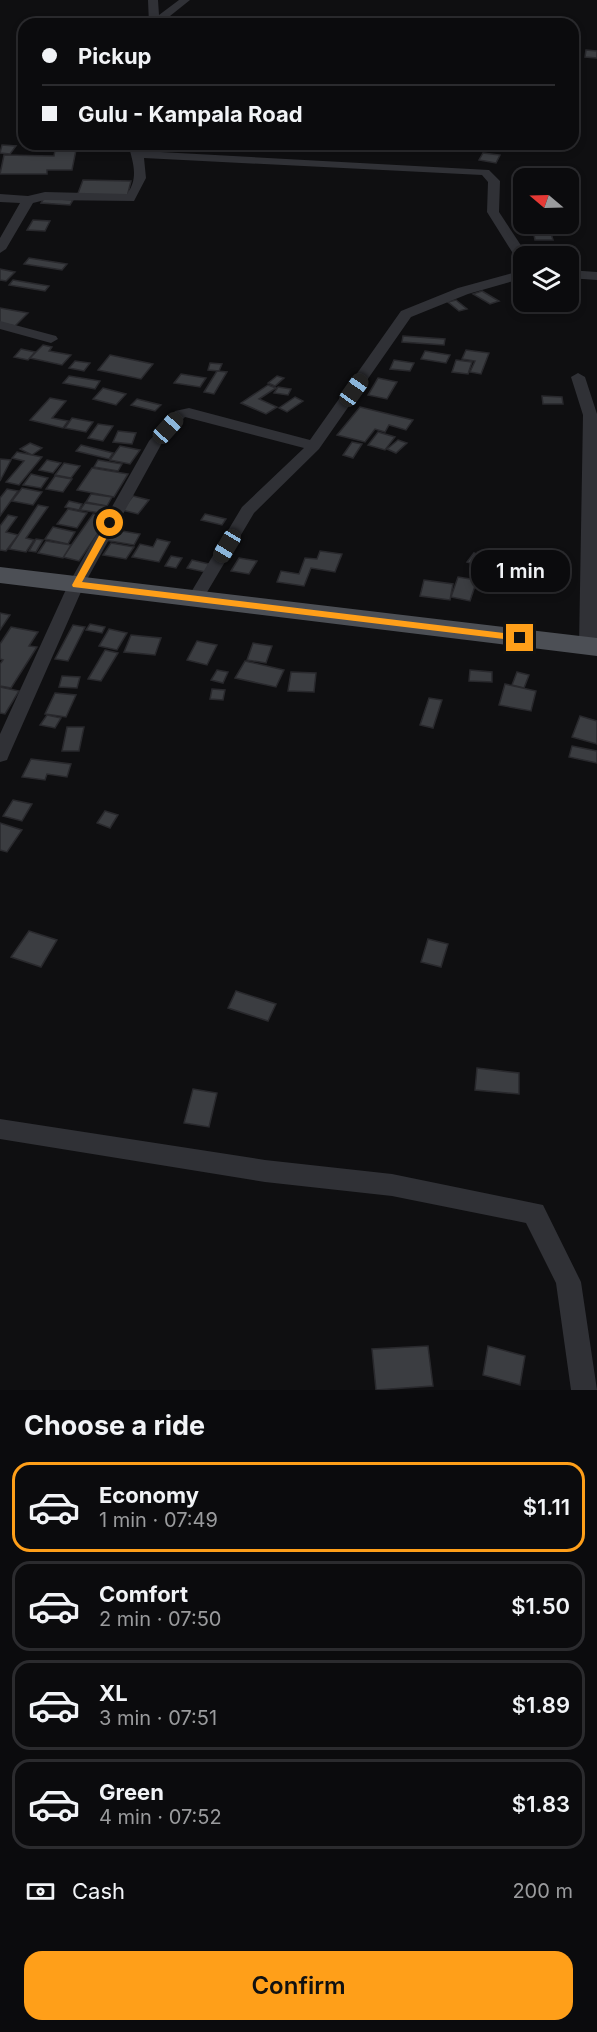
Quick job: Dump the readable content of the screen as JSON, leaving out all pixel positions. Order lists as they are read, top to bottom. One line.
{"north":"left","page":{"banner":["Pickup","Gulu - Kampala Road"],"bubble":"1 min","heading":"Choose a ride","list":[{"name":"Economy","note":"1 min · 07:49","value":"$1.11"},{"name":"Comfort","note":"2 min · 07:50","value":"$1.50"},{"name":"XL","note":"3 min · 07:51","value":"$1.89"},{"name":"Green","note":"4 min · 07:52","value":"$1.83"}],"pay":["Cash","200 m"],"buttons":"Confirm"}}
